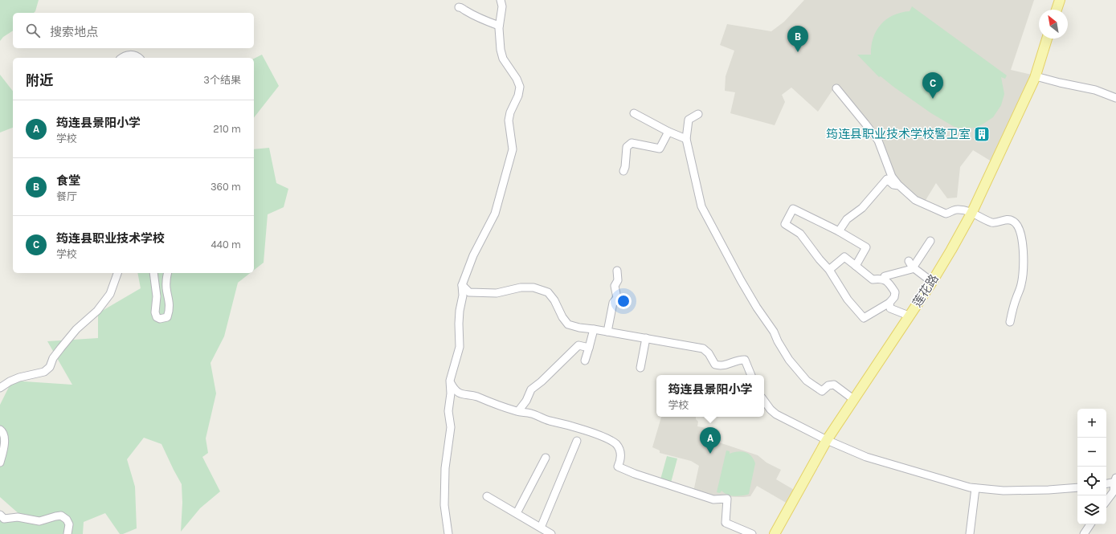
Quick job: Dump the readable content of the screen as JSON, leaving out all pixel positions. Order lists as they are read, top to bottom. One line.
{"streets":{"main road":["莲花路"]},"places":{"building":["筠连县职业技术学校警卫室"]},"north":"top left","page":{"search":"搜索地点","pins":["B","C","A"],"heading":["附近","3个结果"],"list":[{"mark":"A","name":"筠连县景阳小学","note":"学校","value":"210 m"},{"mark":"B","name":"食堂","note":"餐厅","value":"360 m"},{"mark":"C","name":"筠连县职业技术学校","note":"学校","value":"440 m"}],"popup":["筠连县景阳小学","学校"],"map_buttons":["+","−"]}}
